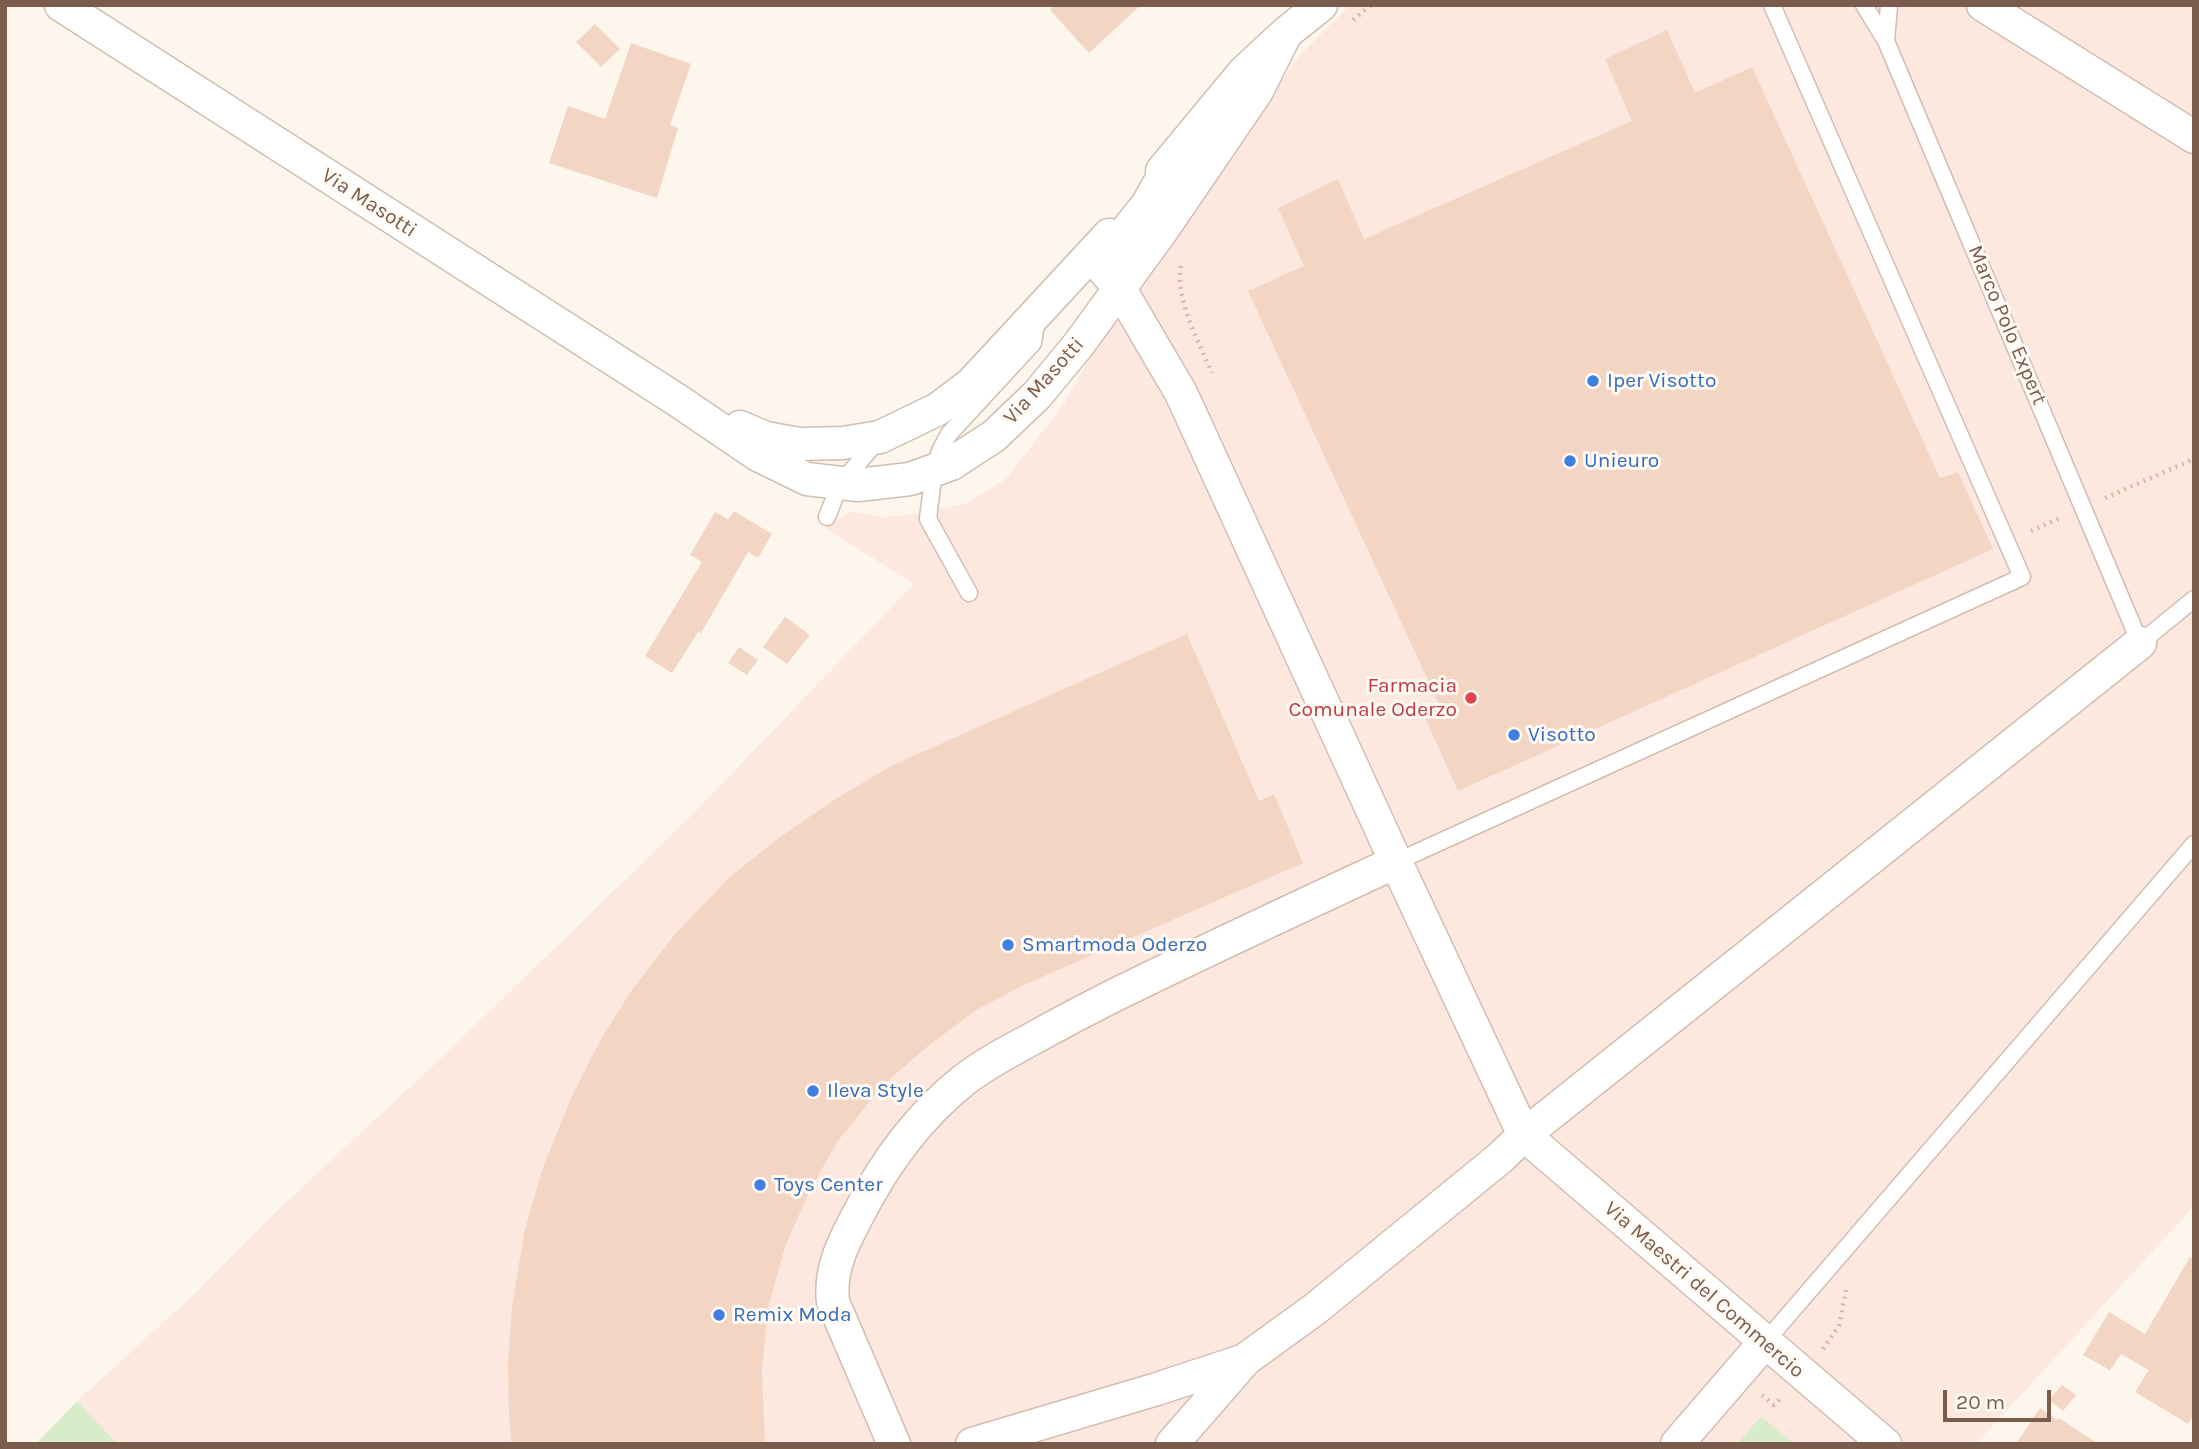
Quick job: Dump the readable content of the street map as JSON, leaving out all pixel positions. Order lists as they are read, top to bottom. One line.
{"streets":{"street":["Via Masotti","Via Maestri del Commercio"],"lane":["Marco Polo Expert"]},"places":["Iper Visotto","Unieuro","Farmacia Comunale Oderzo","Visotto","Smartmoda Oderzo","Ileva Style","Toys Center","Remix Moda"],"scale_bar":"20 m"}
